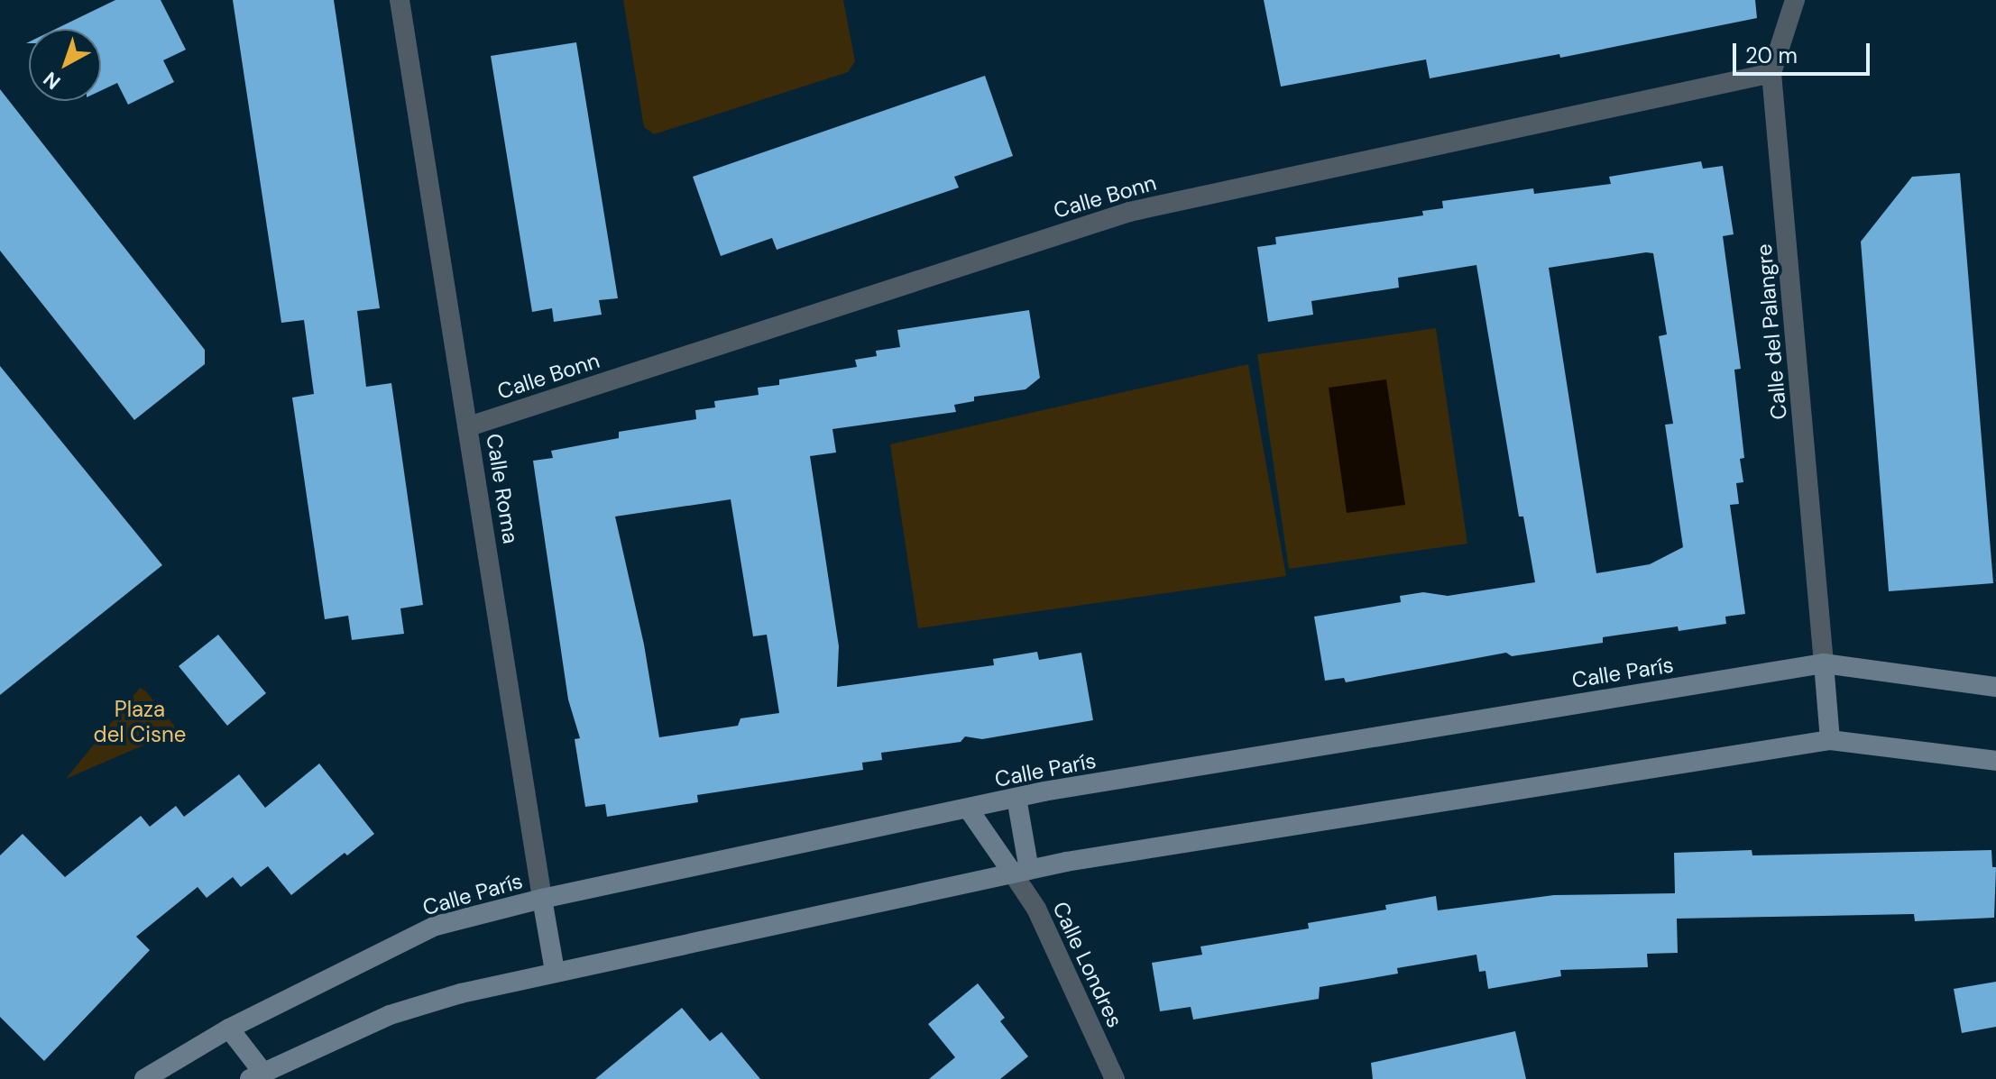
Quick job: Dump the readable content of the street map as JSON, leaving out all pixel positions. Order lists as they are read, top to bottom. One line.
{"streets":{"main road":["Calle París"],"street":["Calle Bonn","Calle del Palangre","Calle Roma","Calle Londres"]},"crossings":[["Calle Bonn","Calle del Palangre"],["Calle Bonn","Calle Roma"],["Calle del Palangre","Calle París"],["Calle Roma","Calle París"]],"parks":["Plaza del Cisne"],"scale_bar":"20 m","north":"bottom left"}
